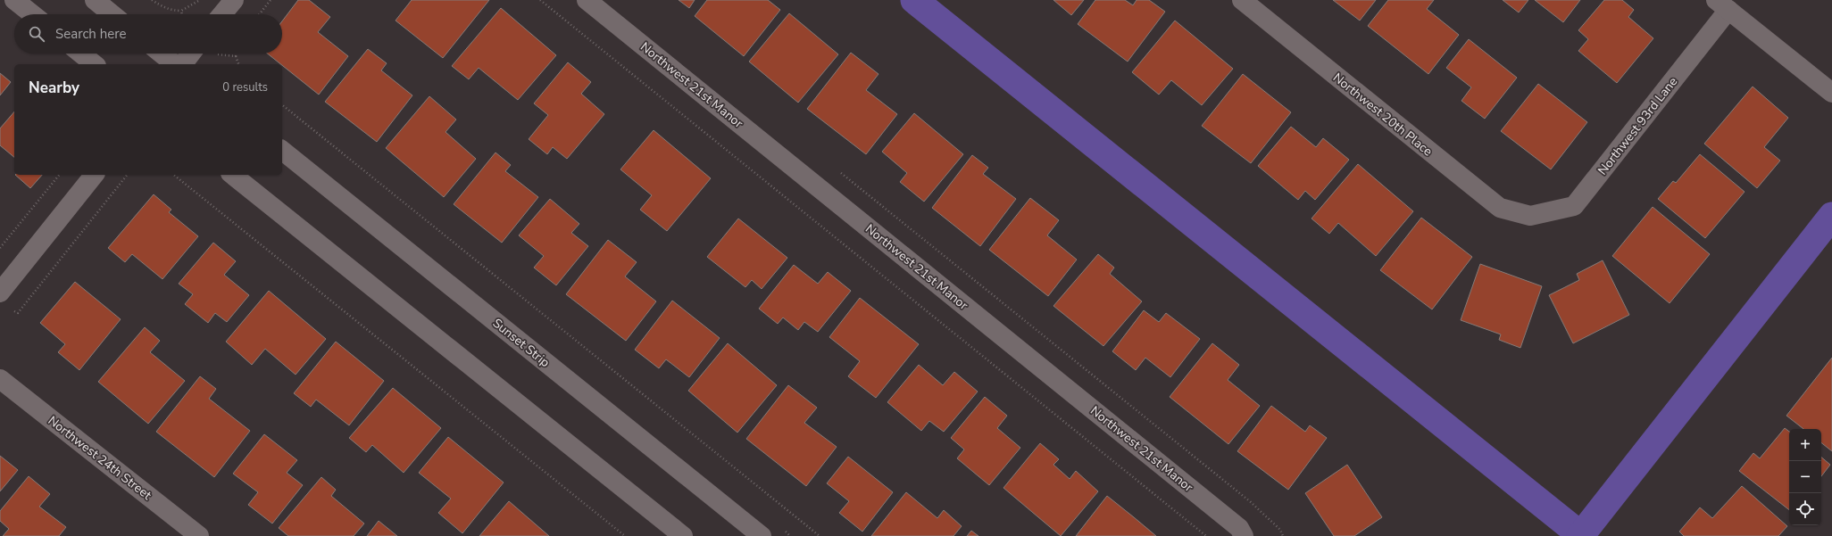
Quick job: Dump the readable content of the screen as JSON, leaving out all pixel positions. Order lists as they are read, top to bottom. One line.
{"streets":{"street":["Northwest 21st Manor","Northwest 20th Place","Northwest 93rd Lane","Sunset Strip","Northwest 24th Street"]},"crossings":[["Northwest 20th Place","Northwest 93rd Lane"]],"page":{"search":"Search here","heading":["Nearby","0 results"],"map_buttons":["+","−"]}}
